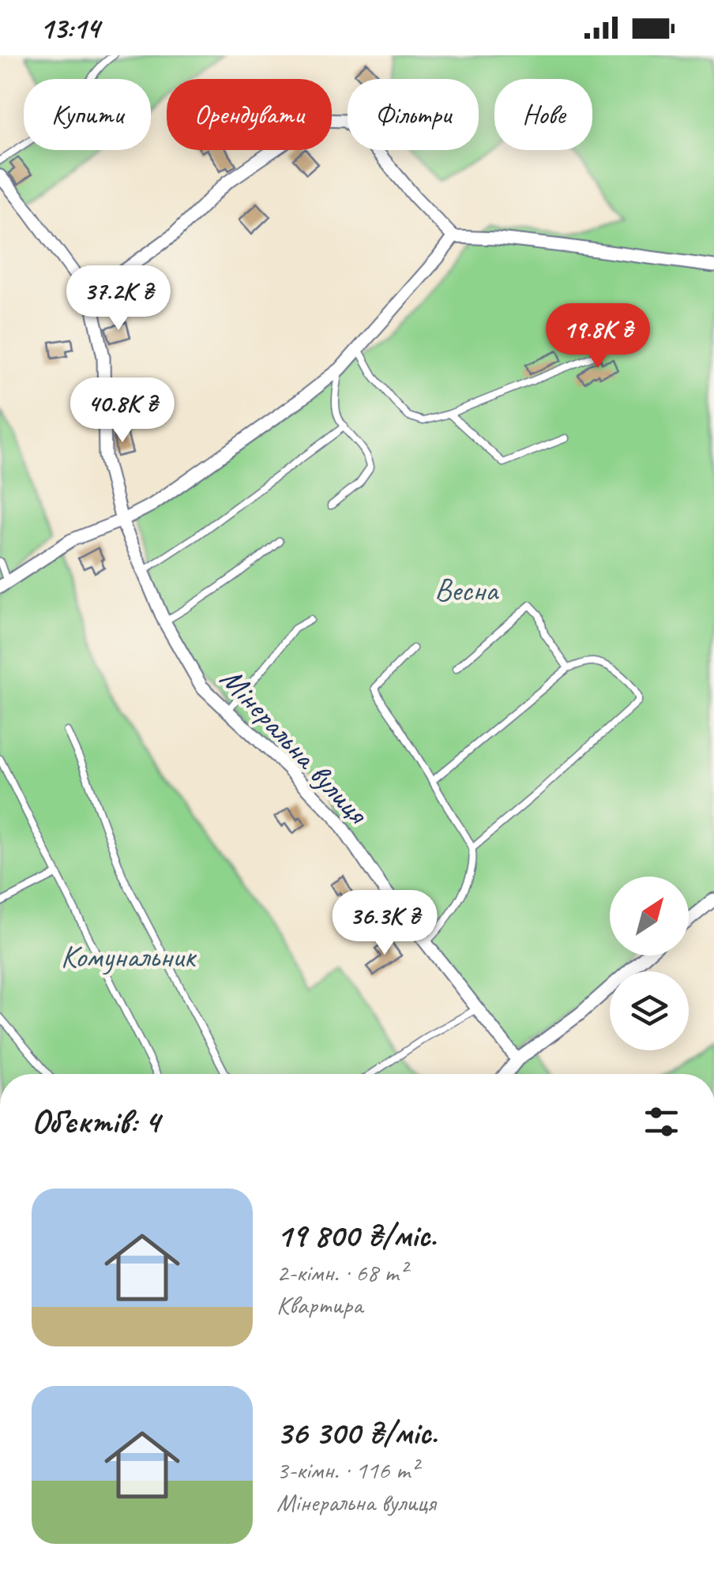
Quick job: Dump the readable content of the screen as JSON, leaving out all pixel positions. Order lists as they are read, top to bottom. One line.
{"streets":{"street":["Мінеральна вулиця"]},"parks":["Весна","Комунальник"],"north":"top right","page":{"status":"13:14","chip":["Купити","Орендувати","Фільтри","Нове"],"price":["37.2K ₴","19.8K ₴","40.8K ₴","36.3K ₴"],"heading":"Об’єктів: 4","list":[{"name":"19 800 ₴/міс.","note":"2-кімн. · 68 m² · Квартира"},{"name":"36 300 ₴/міс.","note":"3-кімн. · 116 m² · Мінеральна вулиця"}]}}
